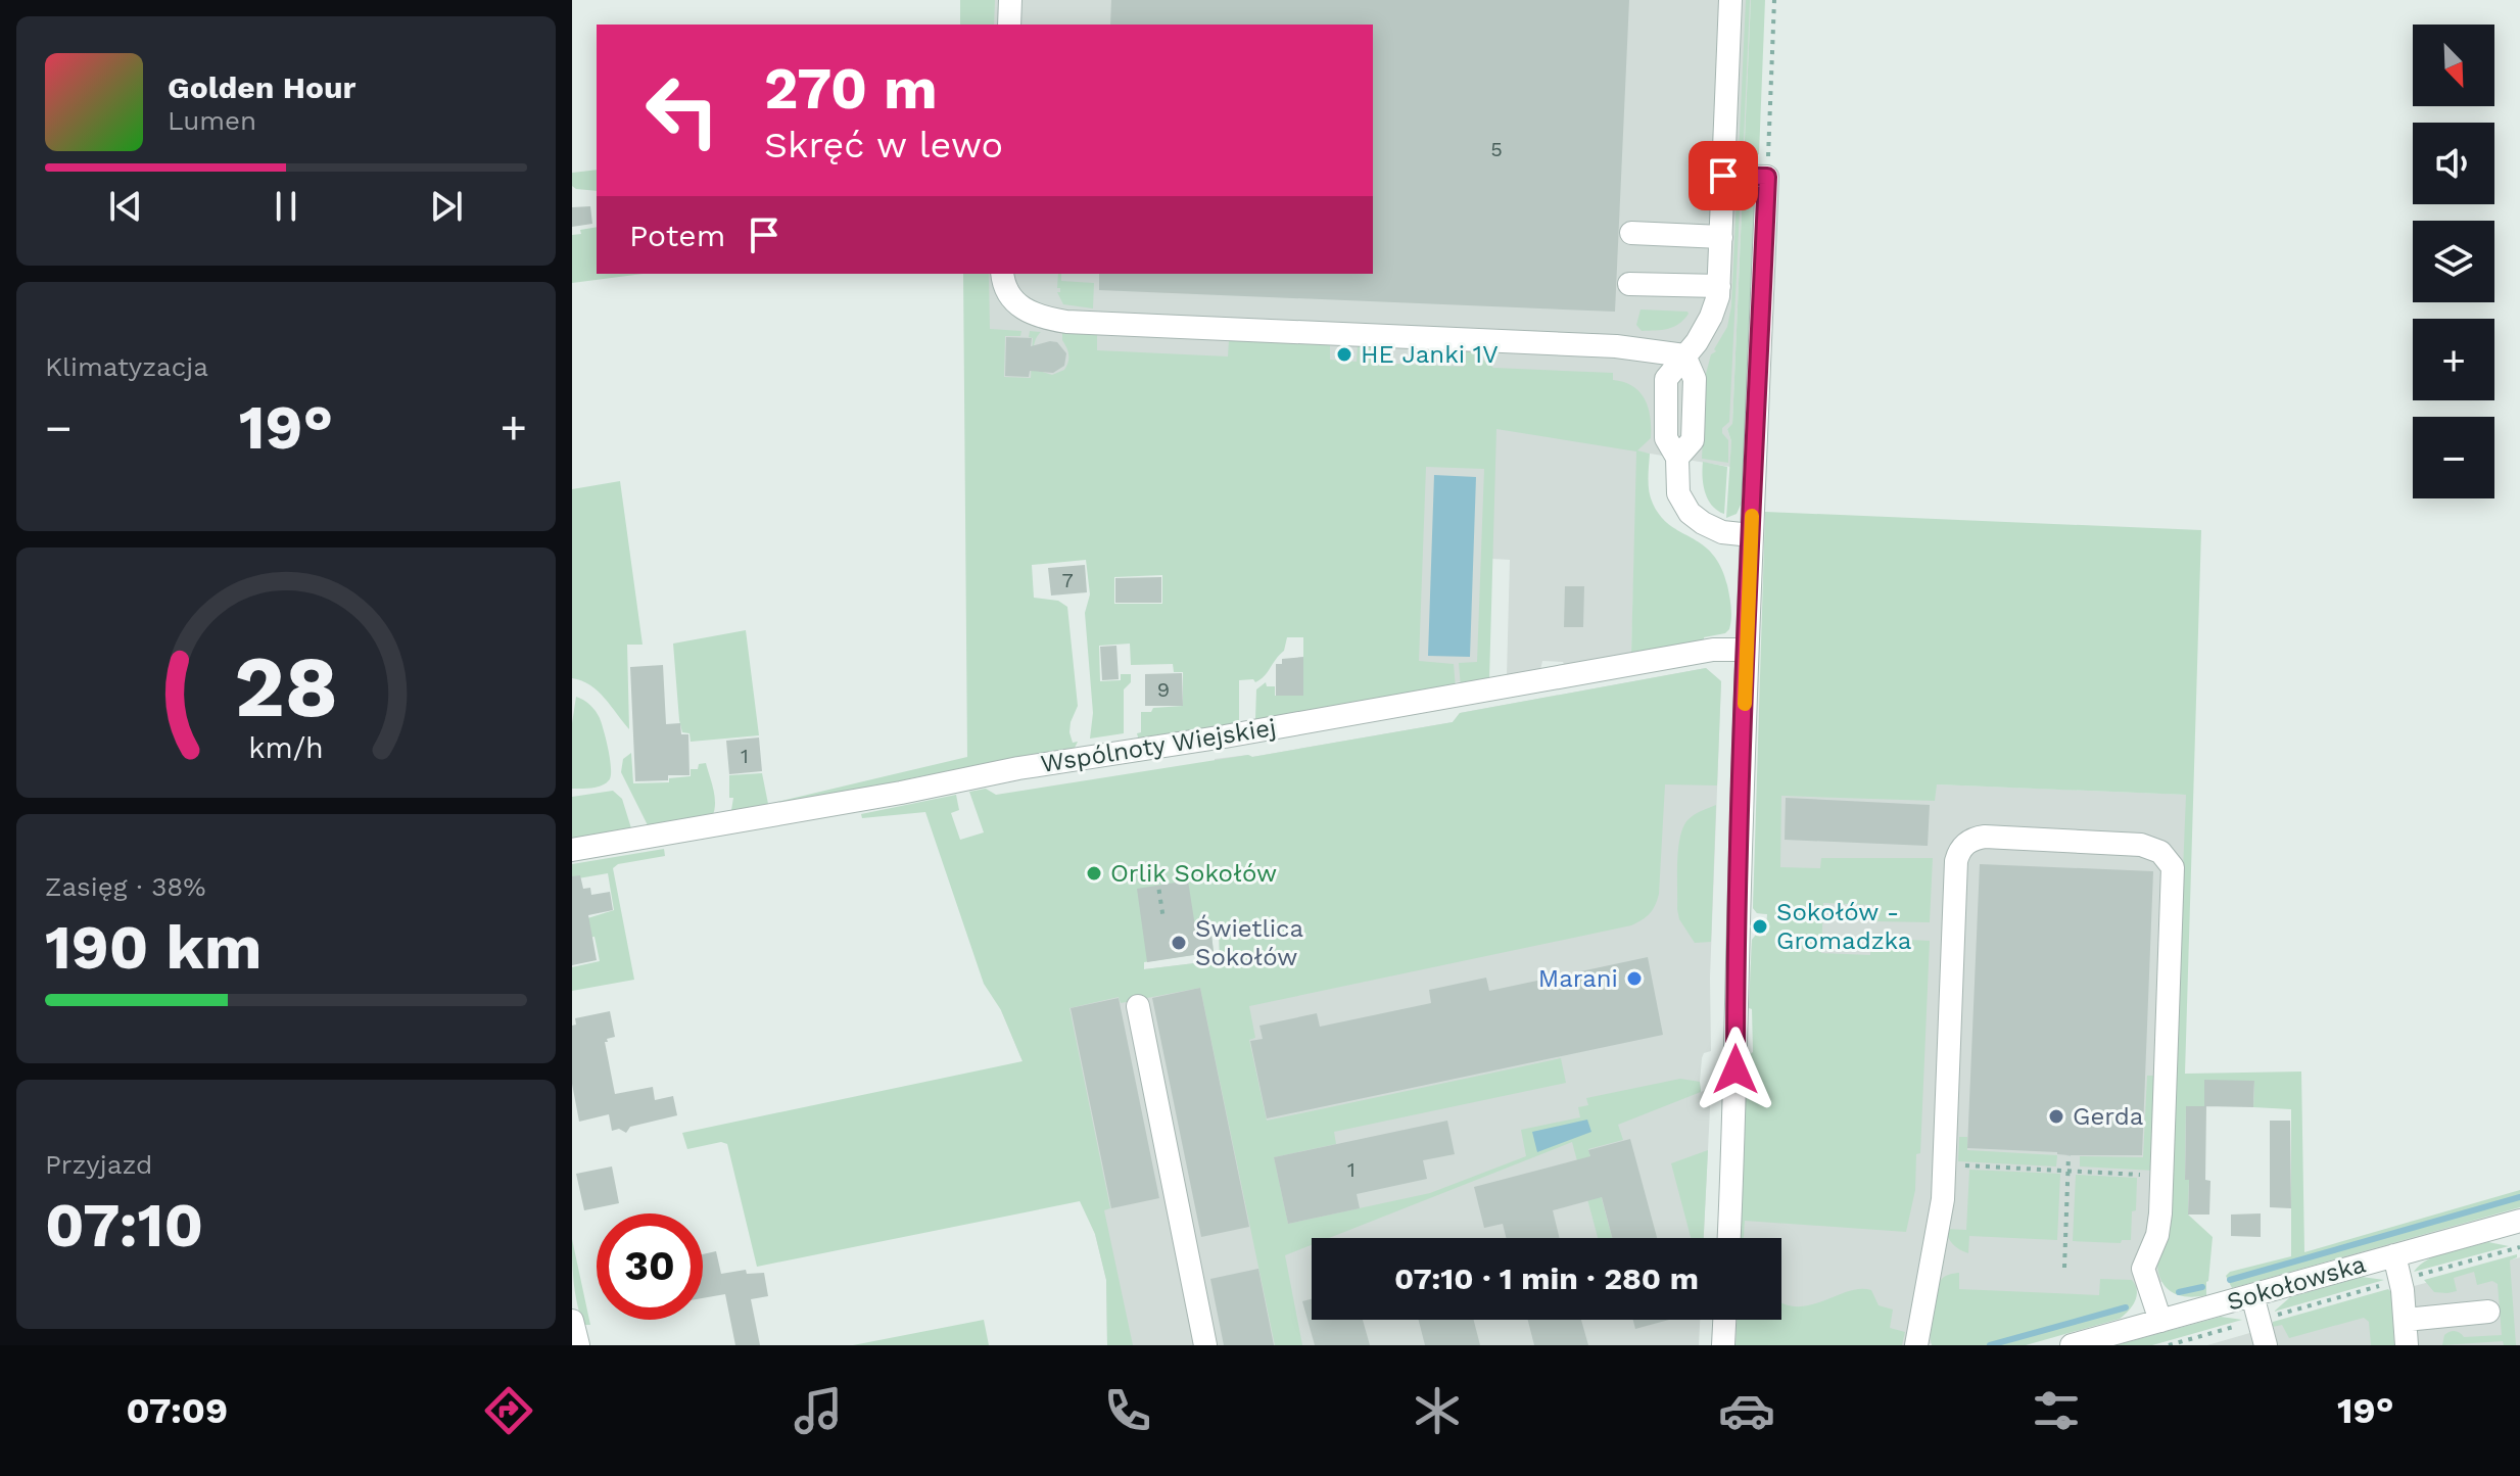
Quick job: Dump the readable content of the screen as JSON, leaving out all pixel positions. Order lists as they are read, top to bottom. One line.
{"streets":{"street":["Wspólnoty Wiejskiej","Sokołowska"]},"places":["HE Janki 1V","Orlik Sokołów","Sokołów - Gromadzka","Świetlica Sokołów","Marani","Gerda"],"house_numbers":["5","7","9","1","1"],"north":"bottom right","page":{"map_buttons":["+","−"],"turn":["270 m","Skręć w lewo"],"song":["Golden Hour","Lumen"],"then":"Potem","tile":["Klimatyzacja",["Zasięg · 38%","190 km"],["Przyjazd","07:10"]],"heat":["−","19°","+"],"limit":"30","trip":"07:10 · 1 min · 280 m","tabs":["07:09","19°"],"gauge":["28","km/h"]}}
